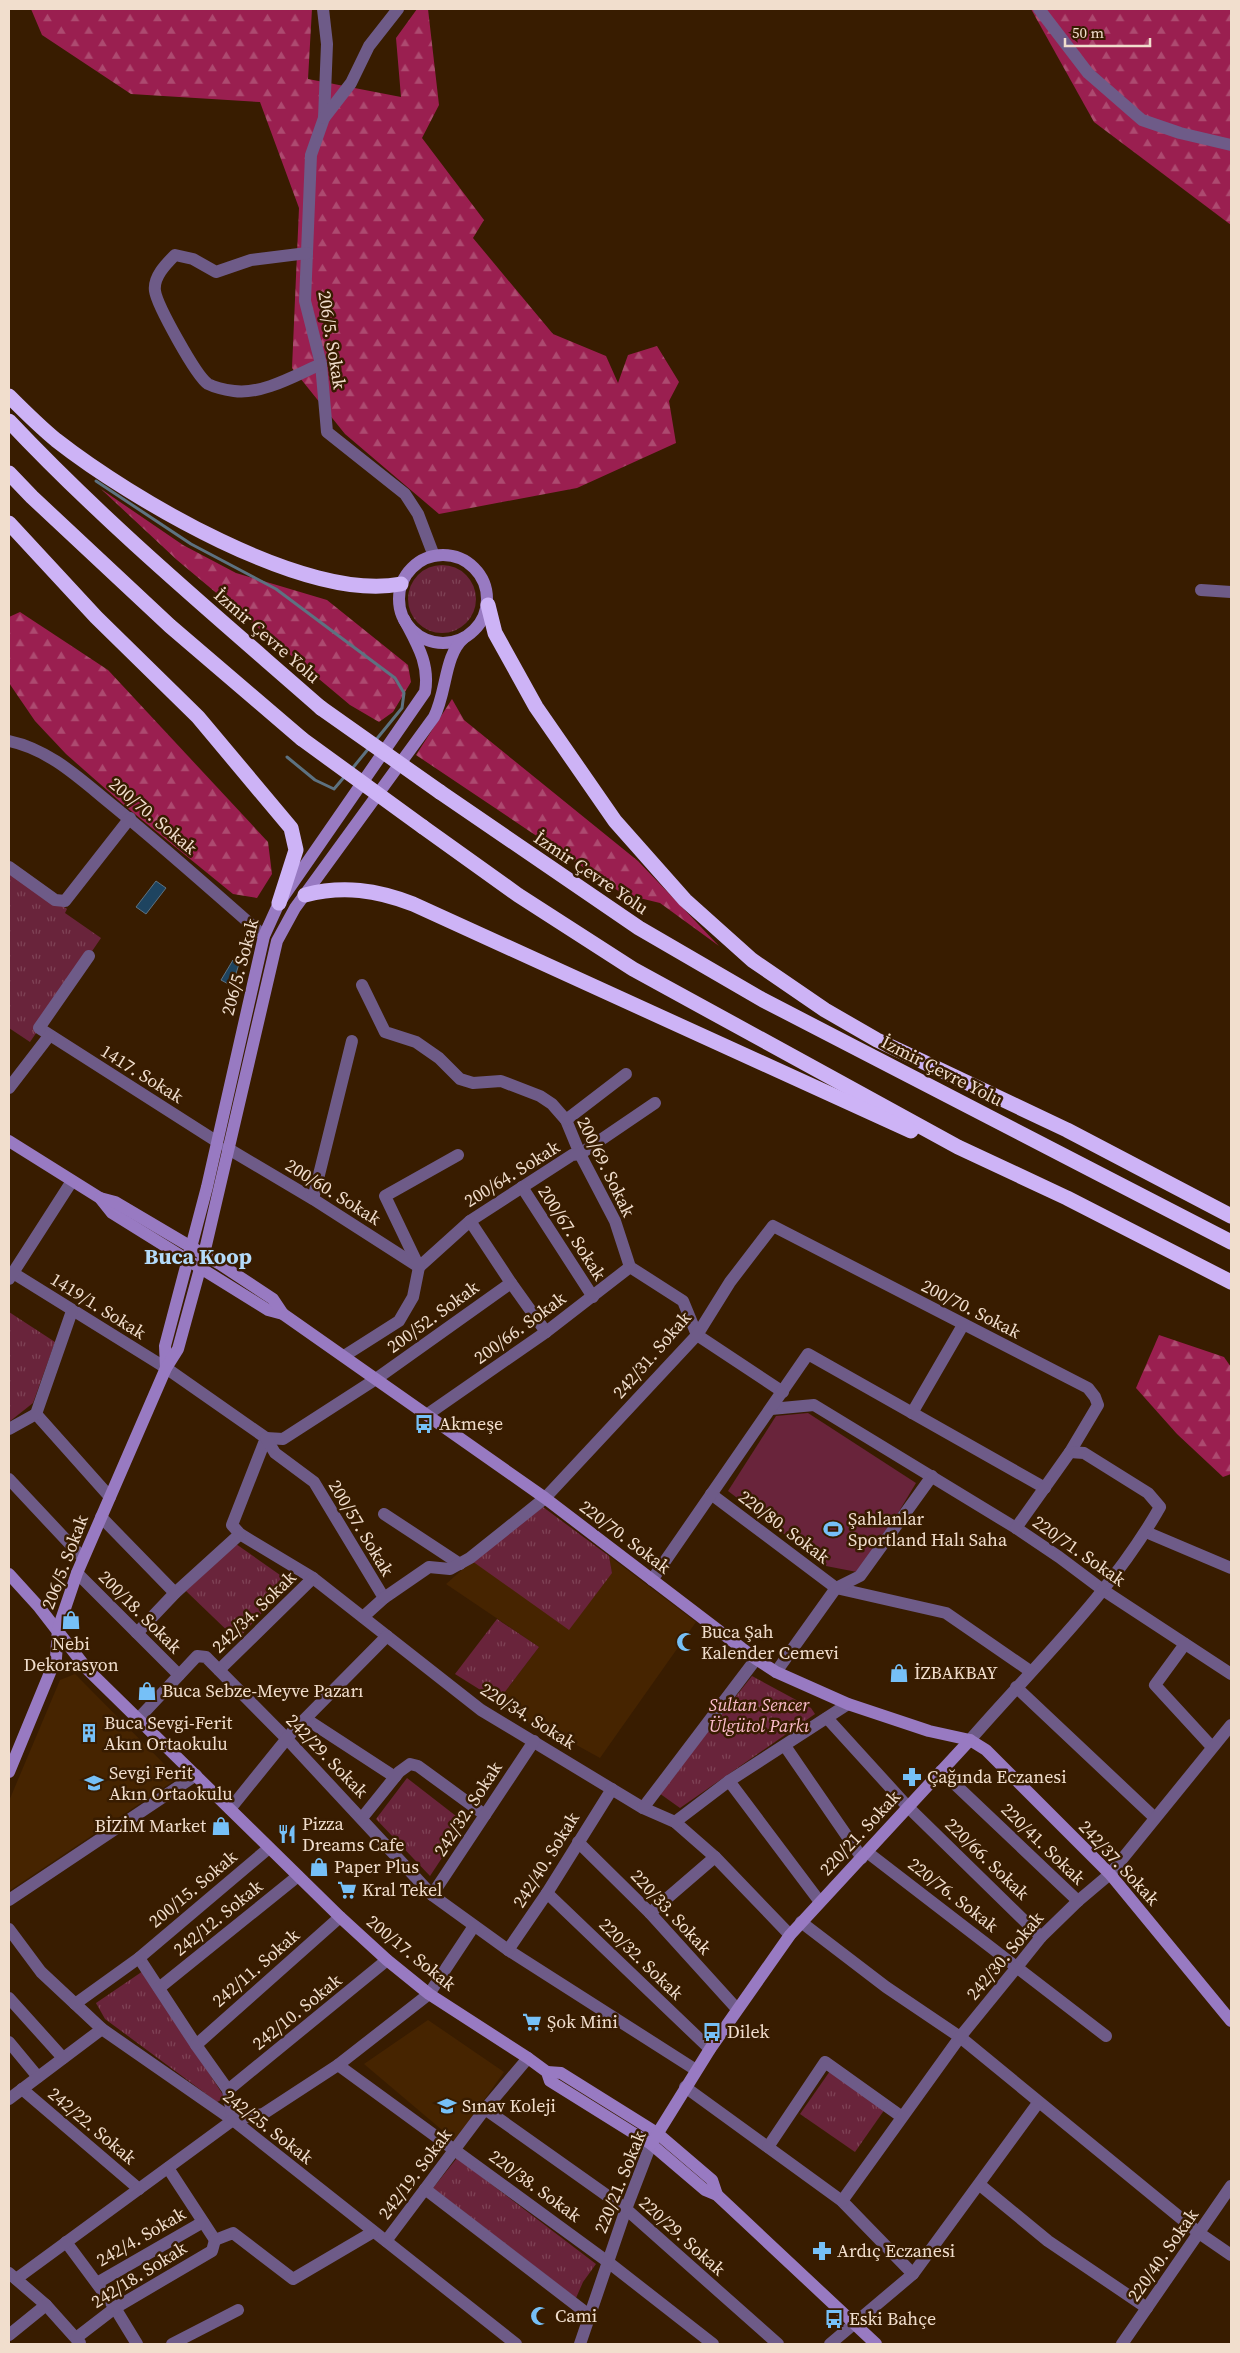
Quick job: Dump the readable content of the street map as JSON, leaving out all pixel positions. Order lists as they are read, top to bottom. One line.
{"streets":{"highway":["İzmir Çevre Yolu"],"street":["206/5. Sokak","200/70. Sokak","1417. Sokak","200/69. Sokak","200/64. Sokak","200/60. Sokak","200/67. Sokak","1419/1. Sokak","200/52. Sokak","200/66. Sokak","242/31. Sokak","220/80. Sokak","200/57. Sokak","220/70. Sokak","220/71. Sokak","200/18. Sokak","242/34. Sokak","220/34. Sokak","242/29. Sokak","242/32. Sokak","220/21. Sokak","220/41. Sokak","220/66. Sokak","242/40. Sokak","242/37. Sokak","200/15. Sokak","220/76. Sokak","220/33. Sokak","242/12. Sokak","200/17. Sokak","242/30. Sokak","220/32. Sokak","242/11. Sokak","242/10. Sokak","242/22. Sokak","242/25. Sokak","242/19. Sokak","220/38. Sokak","220/29. Sokak","242/4. Sokak","220/40. Sokak","242/18. Sokak"]},"crossings":[["206/5. Sokak","200/70. Sokak"],["206/5. Sokak","1417. Sokak"],["206/5. Sokak","200/60. Sokak"],["206/5. Sokak","1419/1. Sokak"],["206/5. Sokak","220/70. Sokak"],["206/5. Sokak","200/18. Sokak"],["206/5. Sokak","200/17. Sokak"],["200/70. Sokak","242/31. Sokak"],["200/70. Sokak","220/21. Sokak"],["200/69. Sokak","200/64. Sokak"],["200/69. Sokak","200/66. Sokak"],["200/64. Sokak","200/60. Sokak"],["200/64. Sokak","200/67. Sokak"],["200/67. Sokak","200/66. Sokak"],["200/52. Sokak","220/70. Sokak"],["200/66. Sokak","220/70. Sokak"],["242/31. Sokak","220/70. Sokak"],["220/80. Sokak","220/70. Sokak"],["220/80. Sokak","220/71. Sokak"],["220/80. Sokak","220/21. Sokak"],["200/57. Sokak","220/34. Sokak"],["220/70. Sokak","220/21. Sokak"],["220/70. Sokak","242/37. Sokak"],["220/71. Sokak","220/21. Sokak"],["200/18. Sokak","242/29. Sokak"],["242/34. Sokak","220/34. Sokak"],["242/34. Sokak","242/29. Sokak"],["220/34. Sokak","242/32. Sokak"],["220/34. Sokak","220/21. Sokak"],["220/34. Sokak","242/40. Sokak"],["242/29. Sokak","242/32. Sokak"],["242/29. Sokak","220/21. Sokak"],["242/29. Sokak","242/40. Sokak"],["242/29. Sokak","200/17. Sokak"],["220/21. Sokak","220/41. Sokak"],["220/21. Sokak","220/66. Sokak"],["220/21. Sokak","242/37. Sokak"],["220/21. Sokak","220/76. Sokak"],["220/21. Sokak","220/33. Sokak"],["220/21. Sokak","200/17. Sokak"],["220/21. Sokak","220/32. Sokak"],["220/21. Sokak","220/38. Sokak"],["220/21. Sokak","220/29. Sokak"],["220/41. Sokak","242/30. Sokak"],["220/66. Sokak","242/30. Sokak"],["242/40. Sokak","220/33. Sokak"],["242/40. Sokak","220/32. Sokak"],["242/37. Sokak","242/30. Sokak"],["200/15. Sokak","200/17. Sokak"],["200/15. Sokak","242/25. Sokak"],["220/76. Sokak","242/30. Sokak"],["242/12. Sokak","200/17. Sokak"],["200/17. Sokak","242/11. Sokak"],["200/17. Sokak","242/10. Sokak"],["200/17. Sokak","242/19. Sokak"],["242/25. Sokak","242/19. Sokak"],["242/19. Sokak","220/38. Sokak"],["242/19. Sokak","220/29. Sokak"],["242/19. Sokak","242/18. Sokak"]],"districts":["Buca Koop"],"parks":["Sultan Sencer Ülgütol Parkı"],"places":{"bus stop":["Akmeşe","Dilek","Eski Bahçe"],"sports":["Şahlanlar Sportland Halı Saha"],"shop":["Nebi Dekorasyon","İZBAKBAY","Buca Sebze-Meyve Pazarı","BİZİM Market","Paper Plus"],"mosque":["Buca Şah Kalender Cemevi","Cami"],"building":["Buca Sevgi-Ferit Akın Ortaokulu"],"pharmacy":["Çağında Eczanesi","Ardıç Eczanesi"],"school or university":["Sevgi Ferit Akın Ortaokulu","Sınav Koleji"],"restaurant":["Pizza Dreams Cafe"],"supermarket":["Kral Tekel","Şok Mini"]},"scale_bar":"50 m"}
